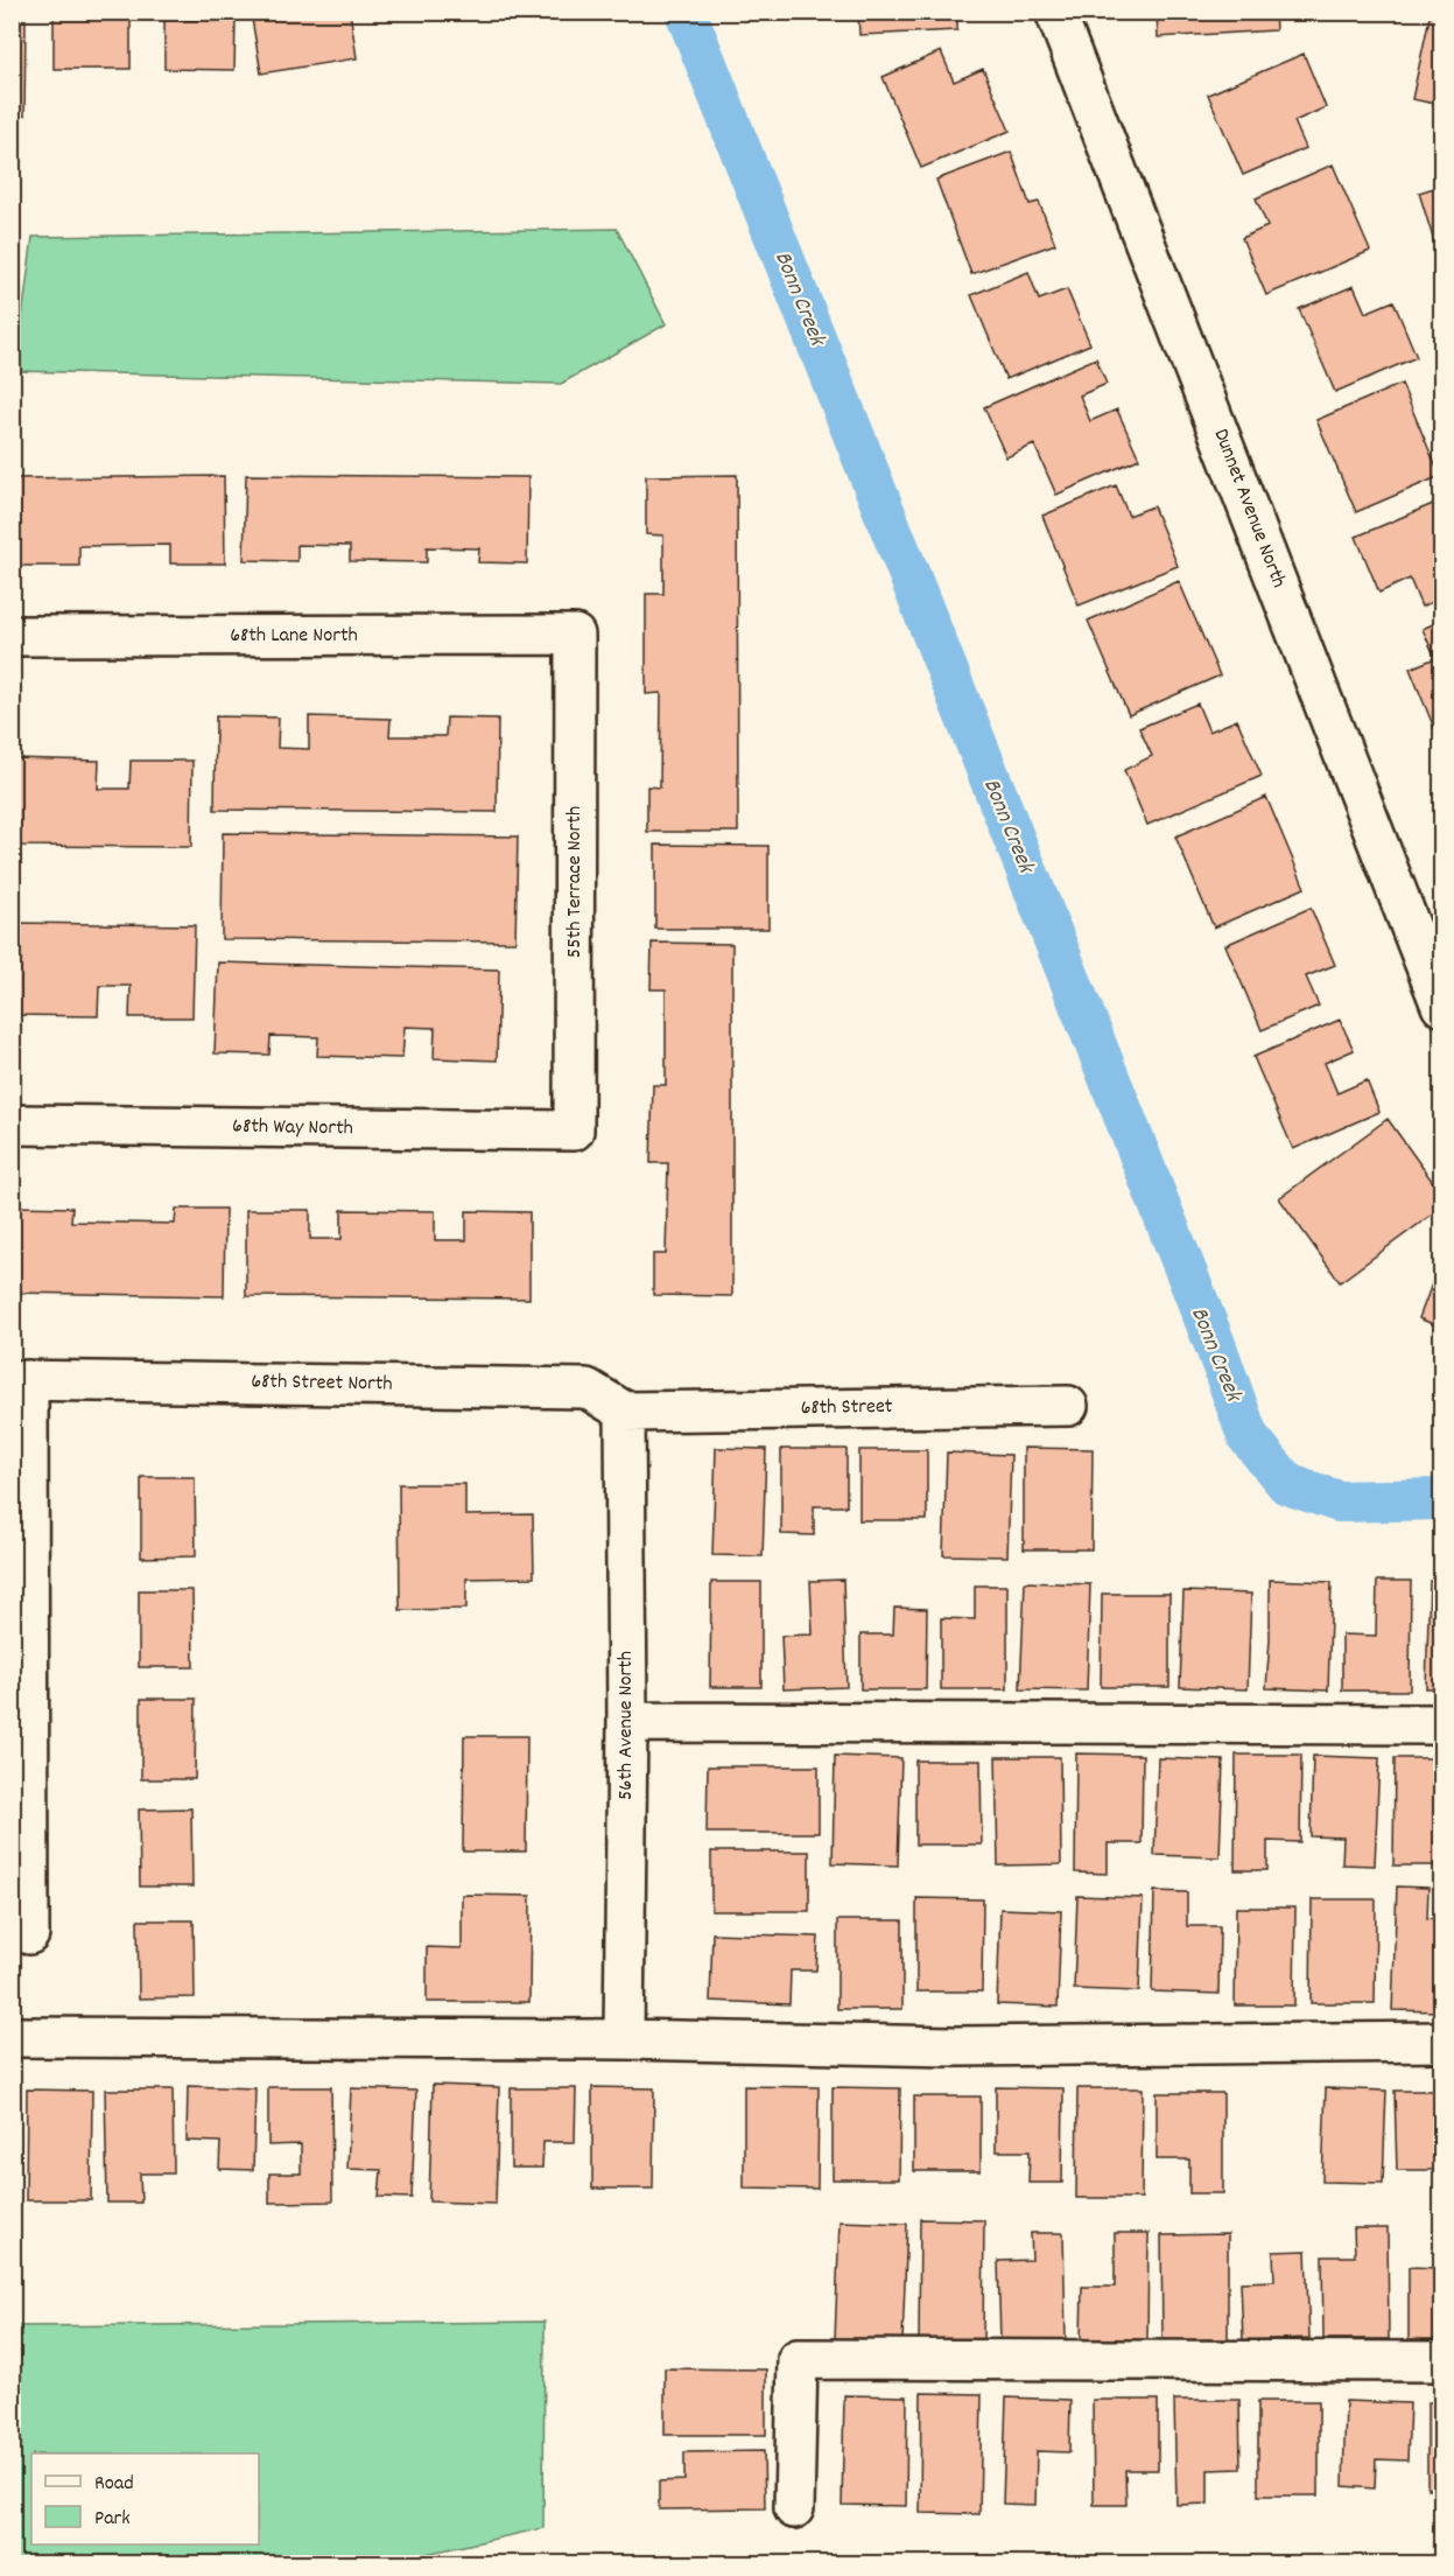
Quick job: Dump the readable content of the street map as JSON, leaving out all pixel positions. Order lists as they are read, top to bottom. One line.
{"streets":{"street":["Dunnet Avenue North","68th Lane North","55th Terrace North","68th Way North","68th Street North","68th Street","56th Avenue North"]},"crossings":[["68th Lane North","55th Terrace North"],["55th Terrace North","68th Way North"],["68th Street North","68th Street"],["68th Street North","56th Avenue North"],["68th Street","56th Avenue North"]],"water":["Bonn Creek"],"legend":["Road","Park"]}
